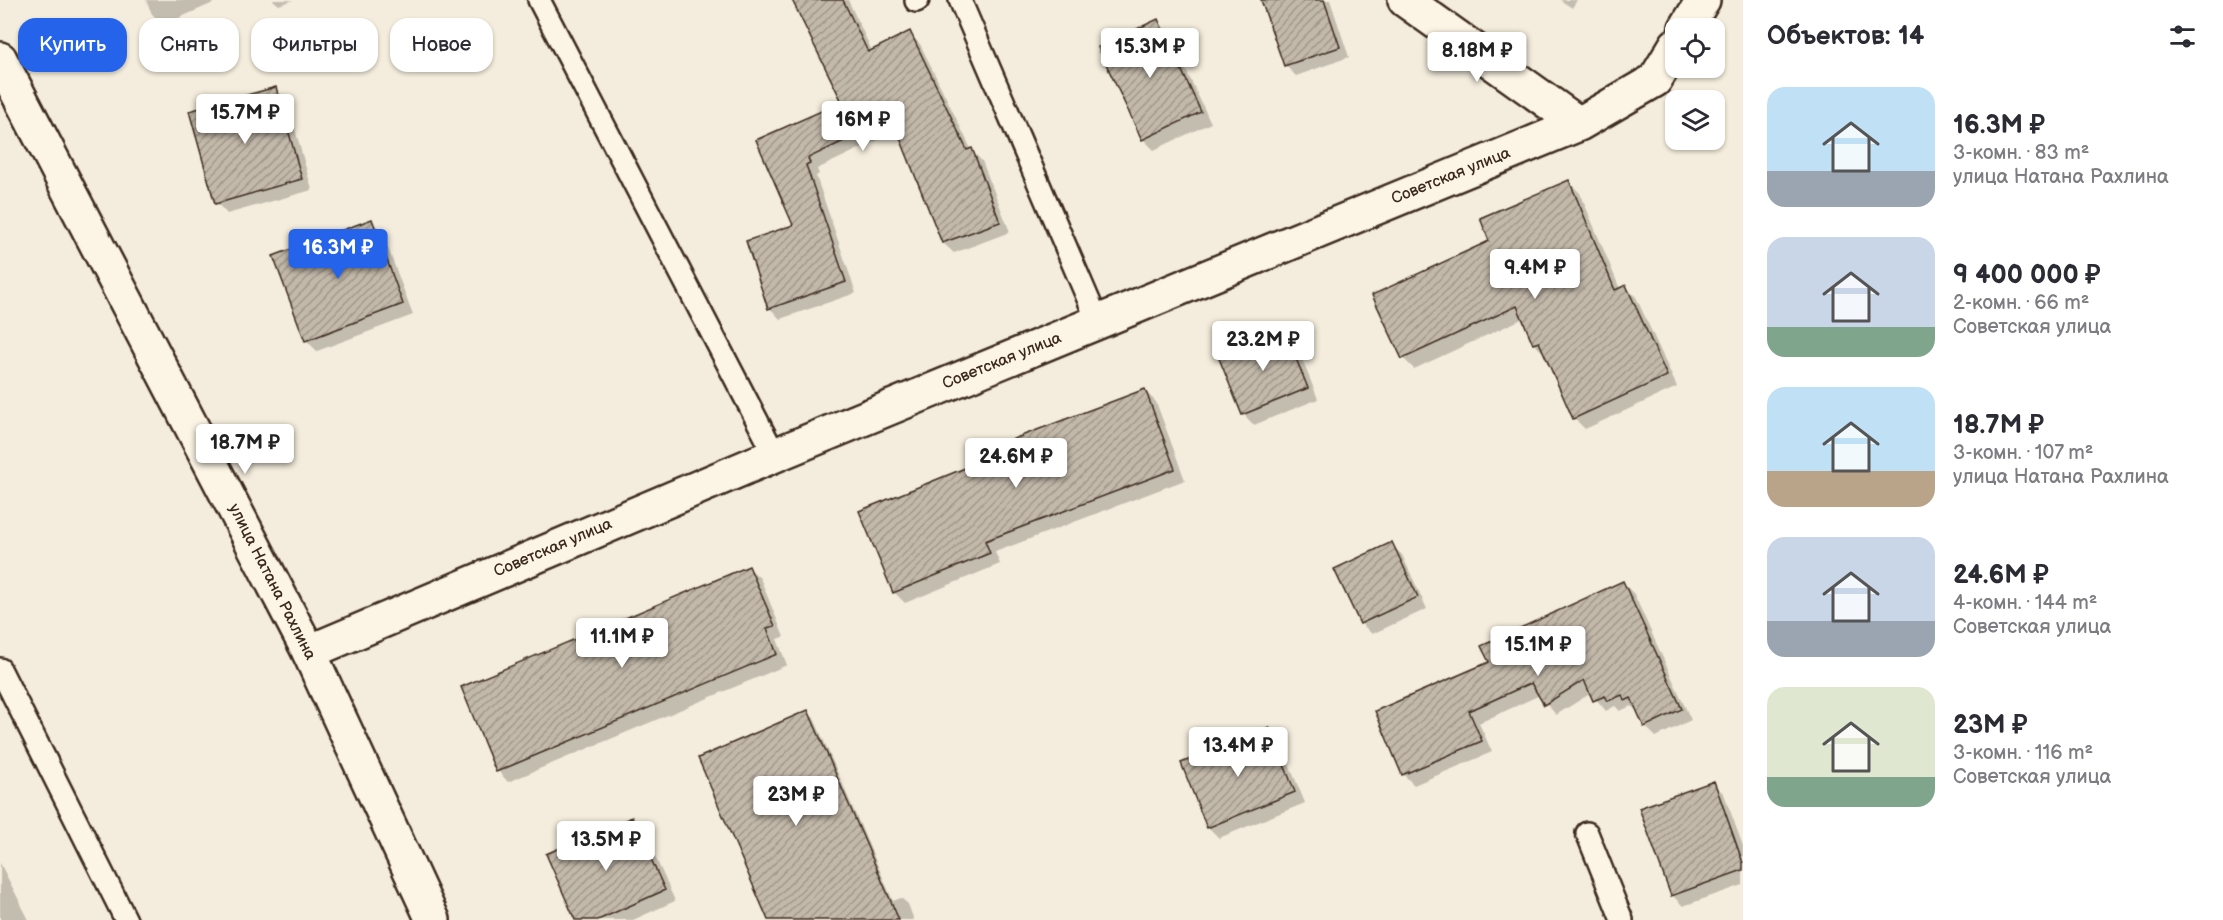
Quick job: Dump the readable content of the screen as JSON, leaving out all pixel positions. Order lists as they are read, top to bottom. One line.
{"streets":{"street":["Советская улица","улица Натана Рахлина"]},"crossings":[["Советская улица","улица Натана Рахлина"]],"page":{"heading":"Объектов: 14","chip":["Купить","Снять","Фильтры","Новое"],"price":["15.3M ₽","8.18M ₽","15.7M ₽","16M ₽","16.3M ₽","9.4M ₽","23.2M ₽","18.7M ₽","24.6M ₽","11.1M ₽","15.1M ₽","13.4M ₽","23M ₽","13.5M ₽"],"list":[{"name":"16.3M ₽","note":"3-комн. · 83 m² · улица Натана Рахлина"},{"name":"9 400 000 ₽","note":"2-комн. · 66 m² · Советская улица"},{"name":"18.7M ₽","note":"3-комн. · 107 m² · улица Натана Рахлина"},{"name":"24.6M ₽","note":"4-комн. · 144 m² · Советская улица"},{"name":"23M ₽","note":"3-комн. · 116 m² · Советская улица"}]}}
